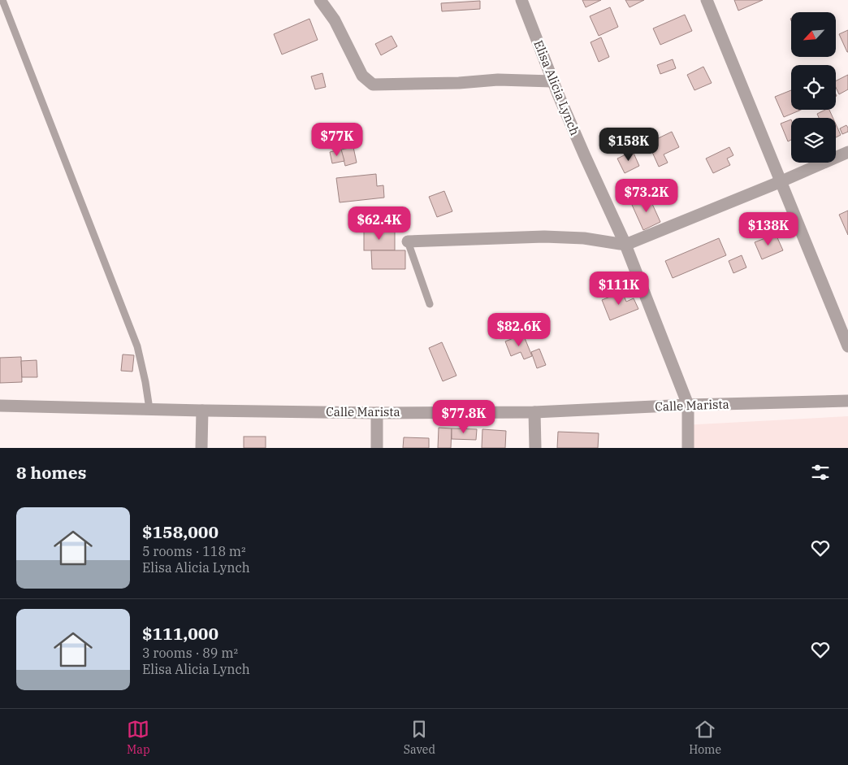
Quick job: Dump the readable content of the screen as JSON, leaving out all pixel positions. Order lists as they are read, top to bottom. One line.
{"streets":{"street":["Elisa Alicia Lynch","Calle Marista"]},"crossings":[["Elisa Alicia Lynch","Calle Marista"]],"north":"bottom left","page":{"price":["$77K","$158K","$73.2K","$62.4K","$138K","$111K","$82.6K","$77.8K"],"heading":"8 homes","list":[{"name":"$158,000","note":"5 rooms · 118 m² · Elisa Alicia Lynch"},{"name":"$111,000","note":"3 rooms · 89 m² · Elisa Alicia Lynch"}],"tabs":["Map","Saved","Home"]}}
